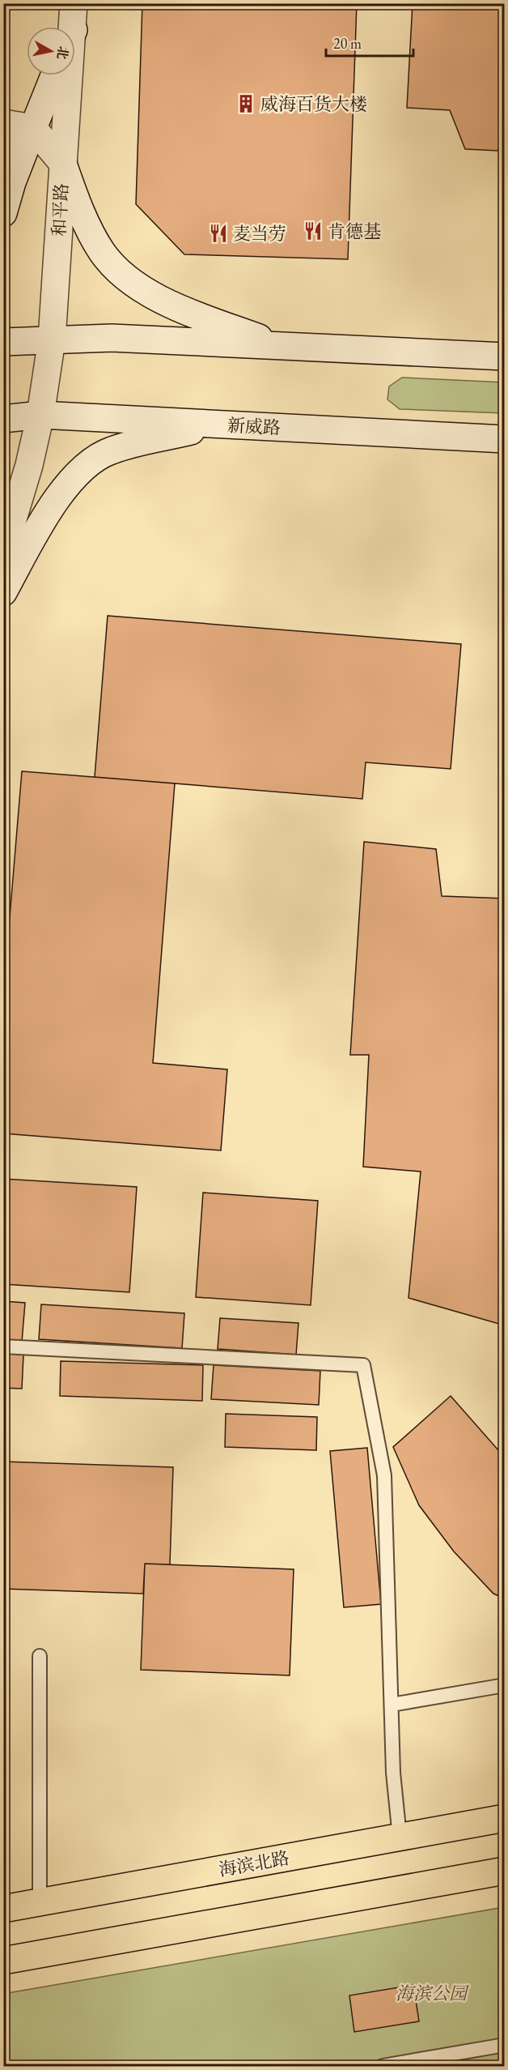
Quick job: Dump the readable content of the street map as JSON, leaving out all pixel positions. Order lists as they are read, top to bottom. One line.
{"streets":{"main road":["和平路","新威路","海滨北路"]},"crossings":[["和平路","新威路"]],"parks":["海滨公园"],"places":{"building":["威海百货大楼"],"restaurant":["肯德基","麦当劳"]},"scale_bar":"20 m","north":"right"}
